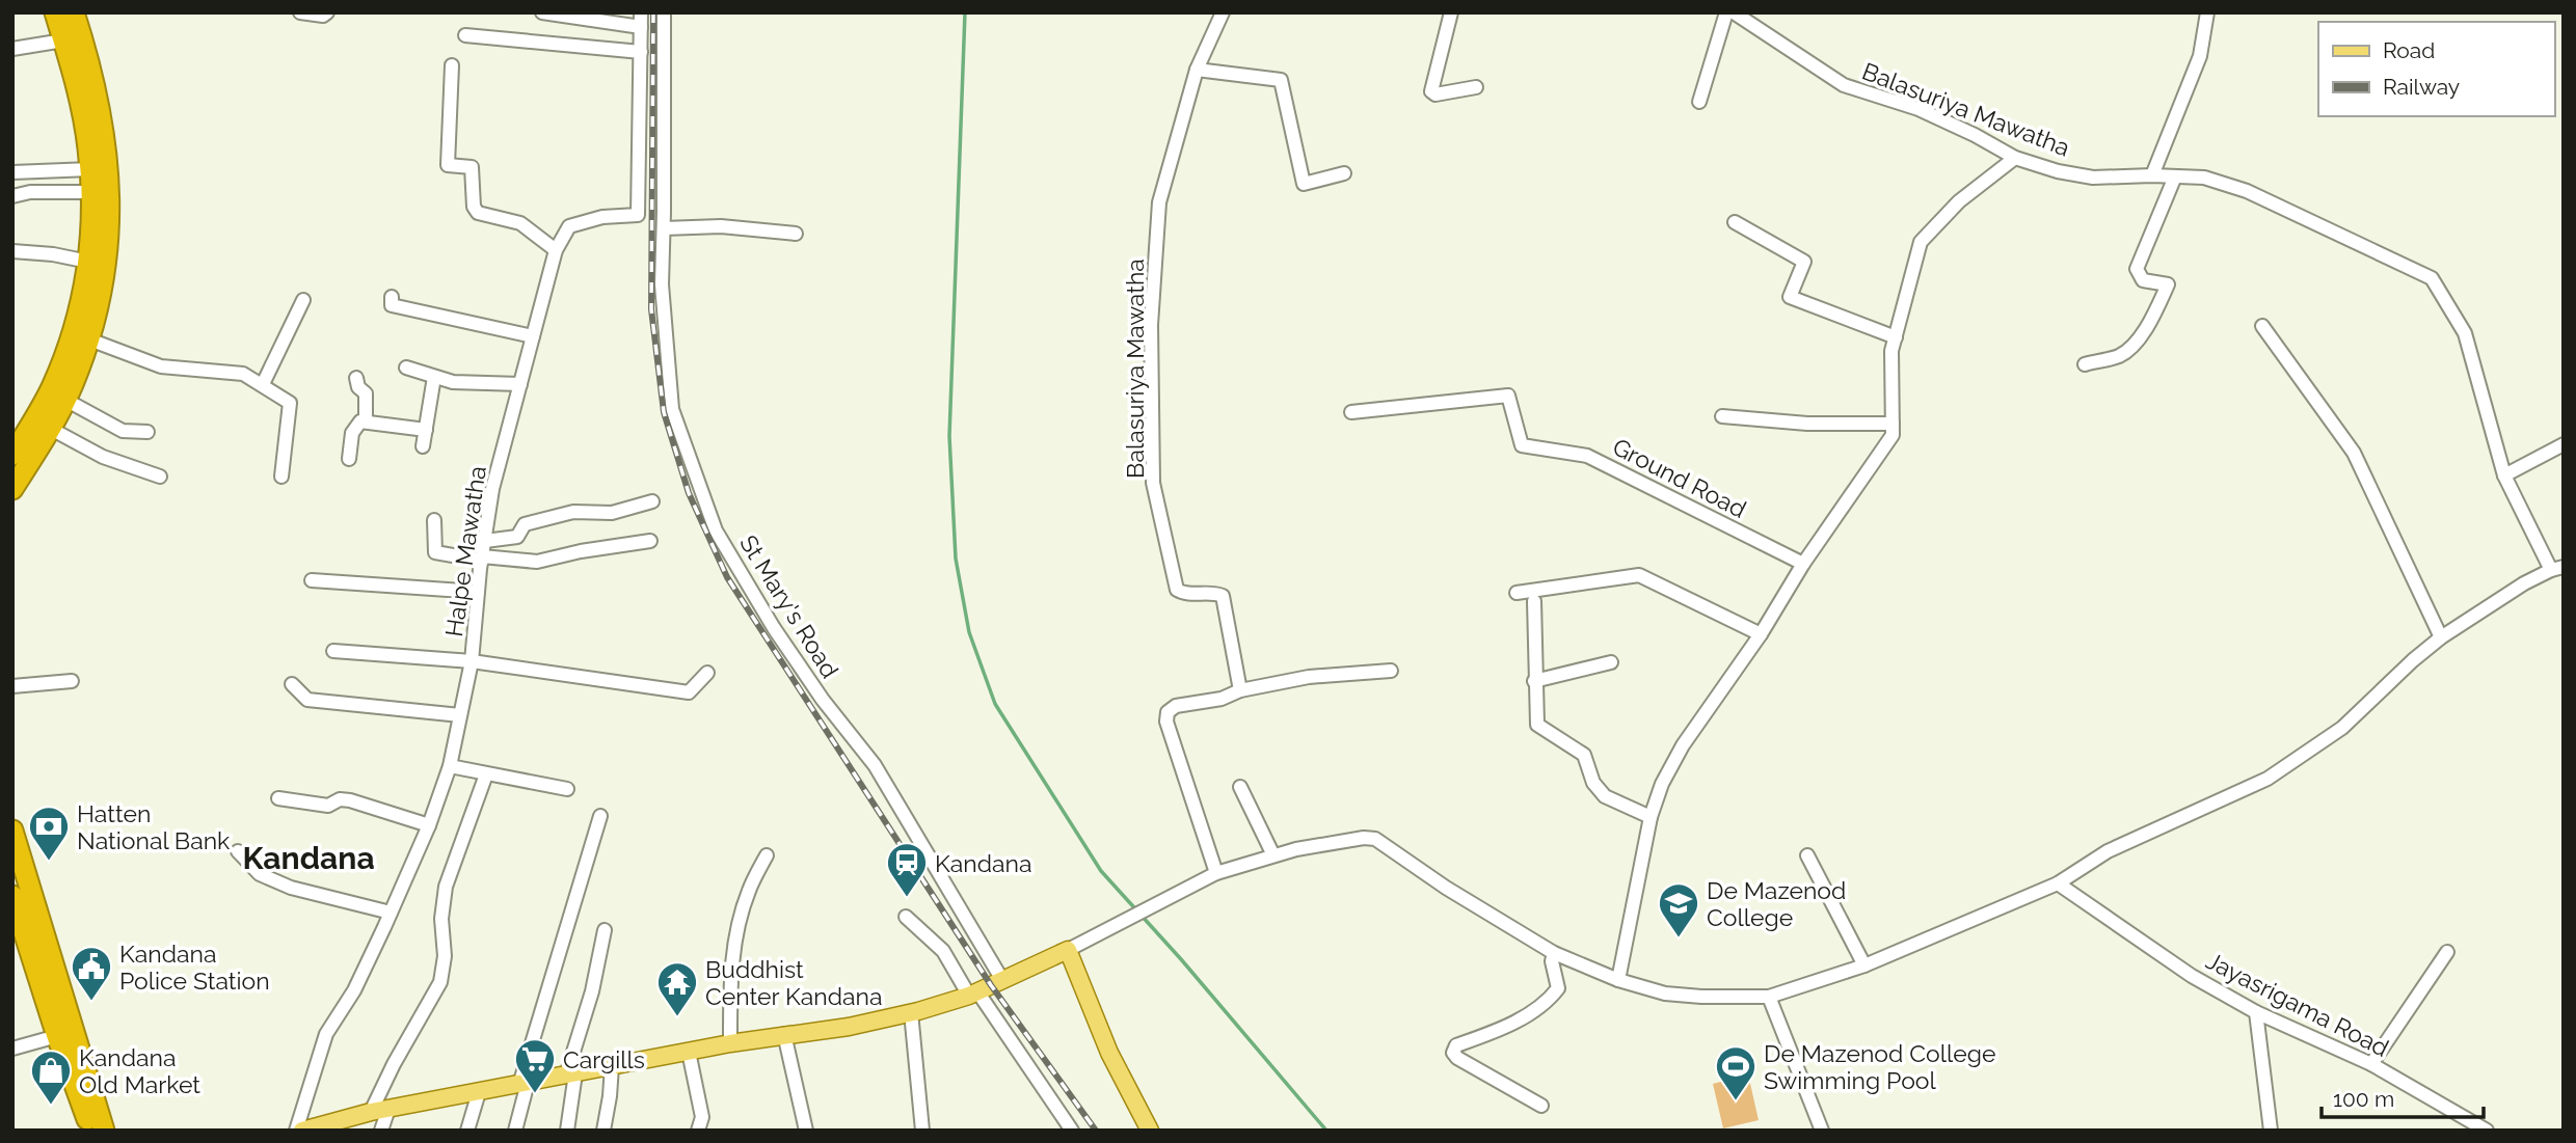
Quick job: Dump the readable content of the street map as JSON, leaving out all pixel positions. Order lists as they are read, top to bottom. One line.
{"streets":{"street":["Balasuriya Mawatha","Ground Road","Halpe Mawatha","St Mary's Road","Jayasrigama Road"]},"districts":["Kandana"],"places":{"bank":["Hatten National Bank"],"station":["Kandana"],"school or university":["De Mazenod College"],"public building":["Kandana Police Station"],"temple":["Buddhist Center Kandana"],"supermarket":["Cargills"],"sports":["De Mazenod College Swimming Pool"],"shop":["Kandana Old Market"]},"legend":["Road","Railway"],"scale_bar":"100 m"}
